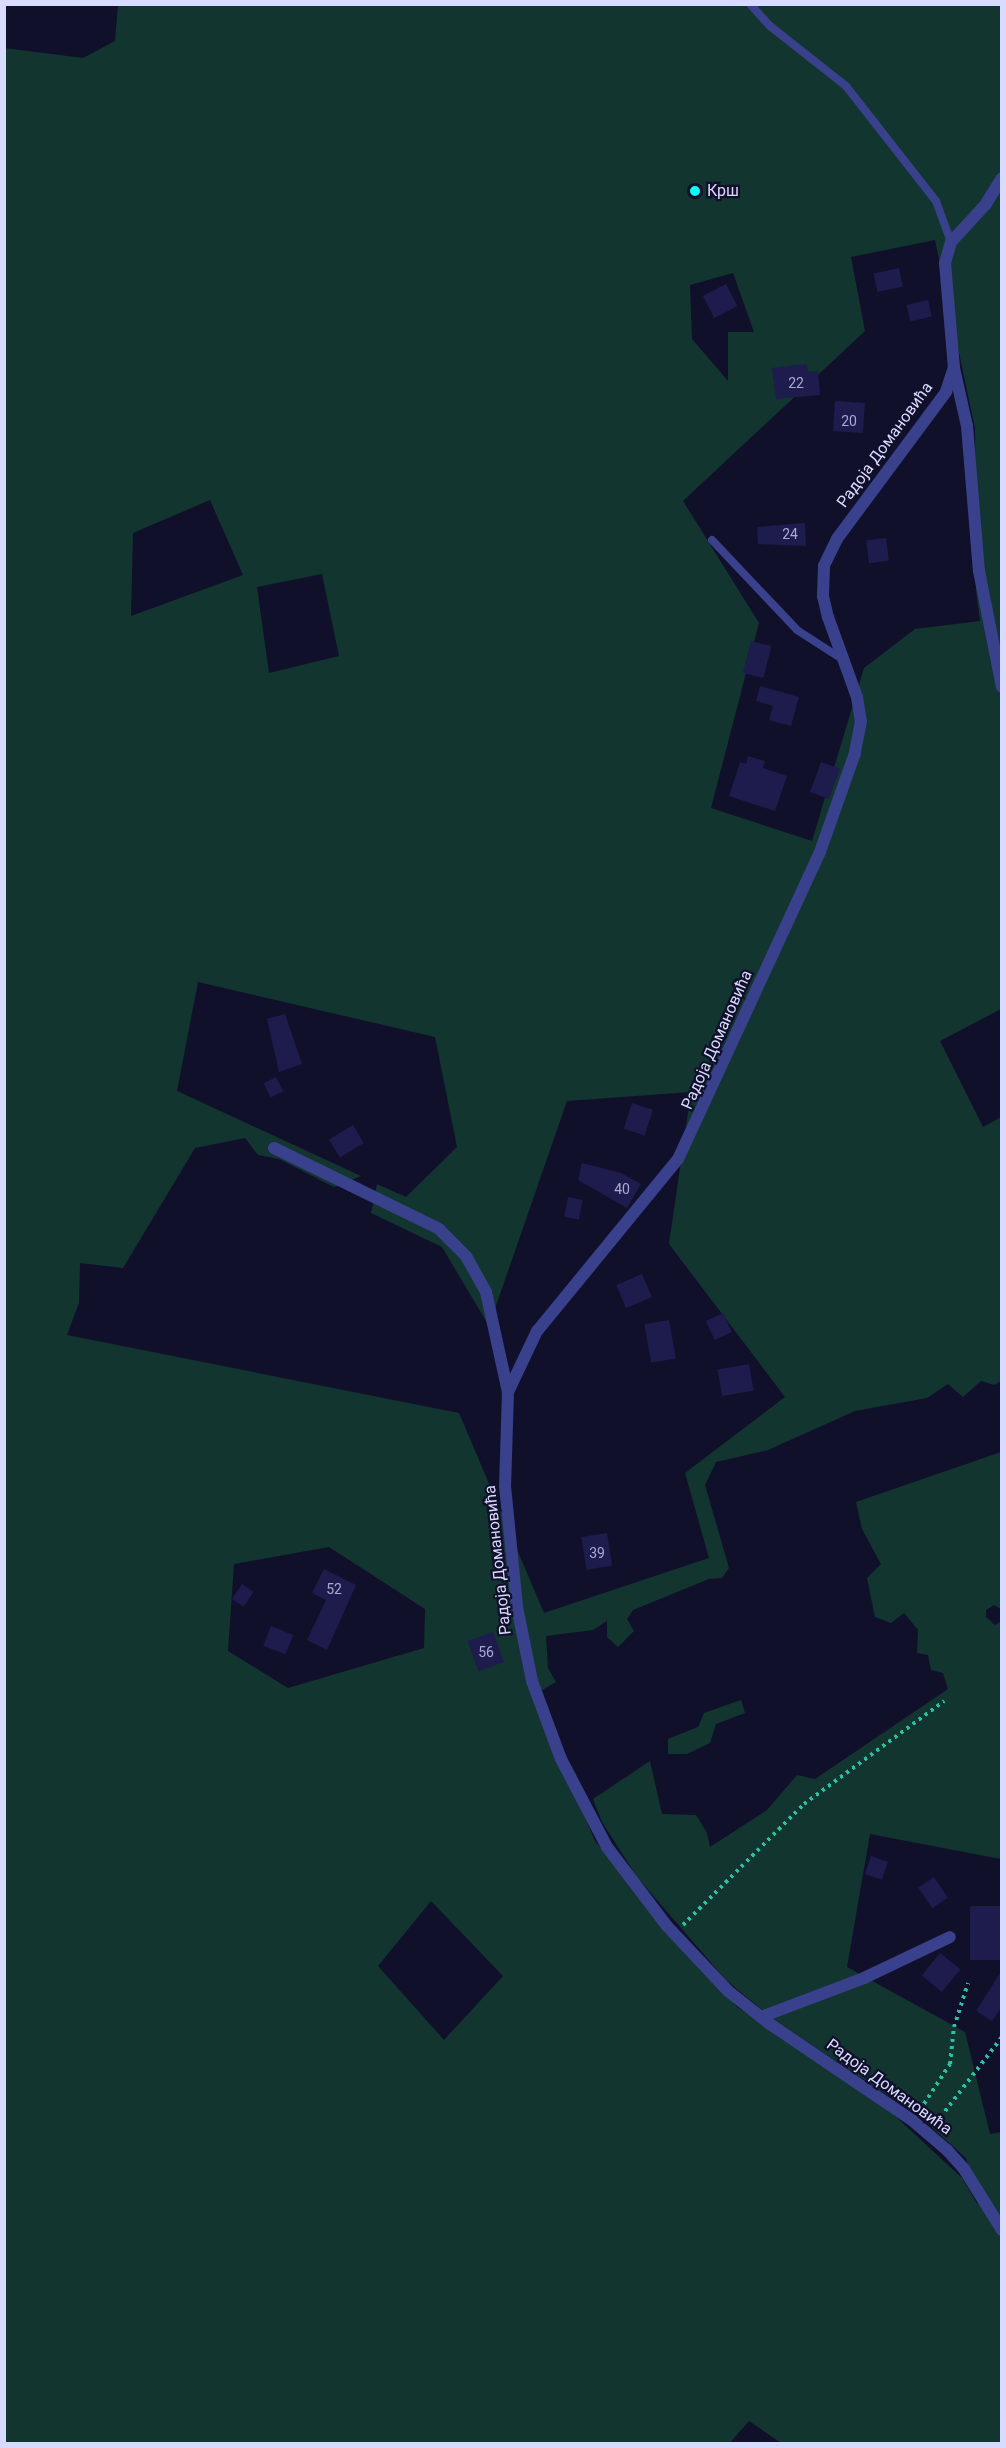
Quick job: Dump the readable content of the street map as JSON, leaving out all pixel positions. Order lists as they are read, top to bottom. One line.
{"streets":{"street":["Радоја Домановића"]},"places":["Крш"],"house_numbers":["22","20","24","40","39","52","56"]}
